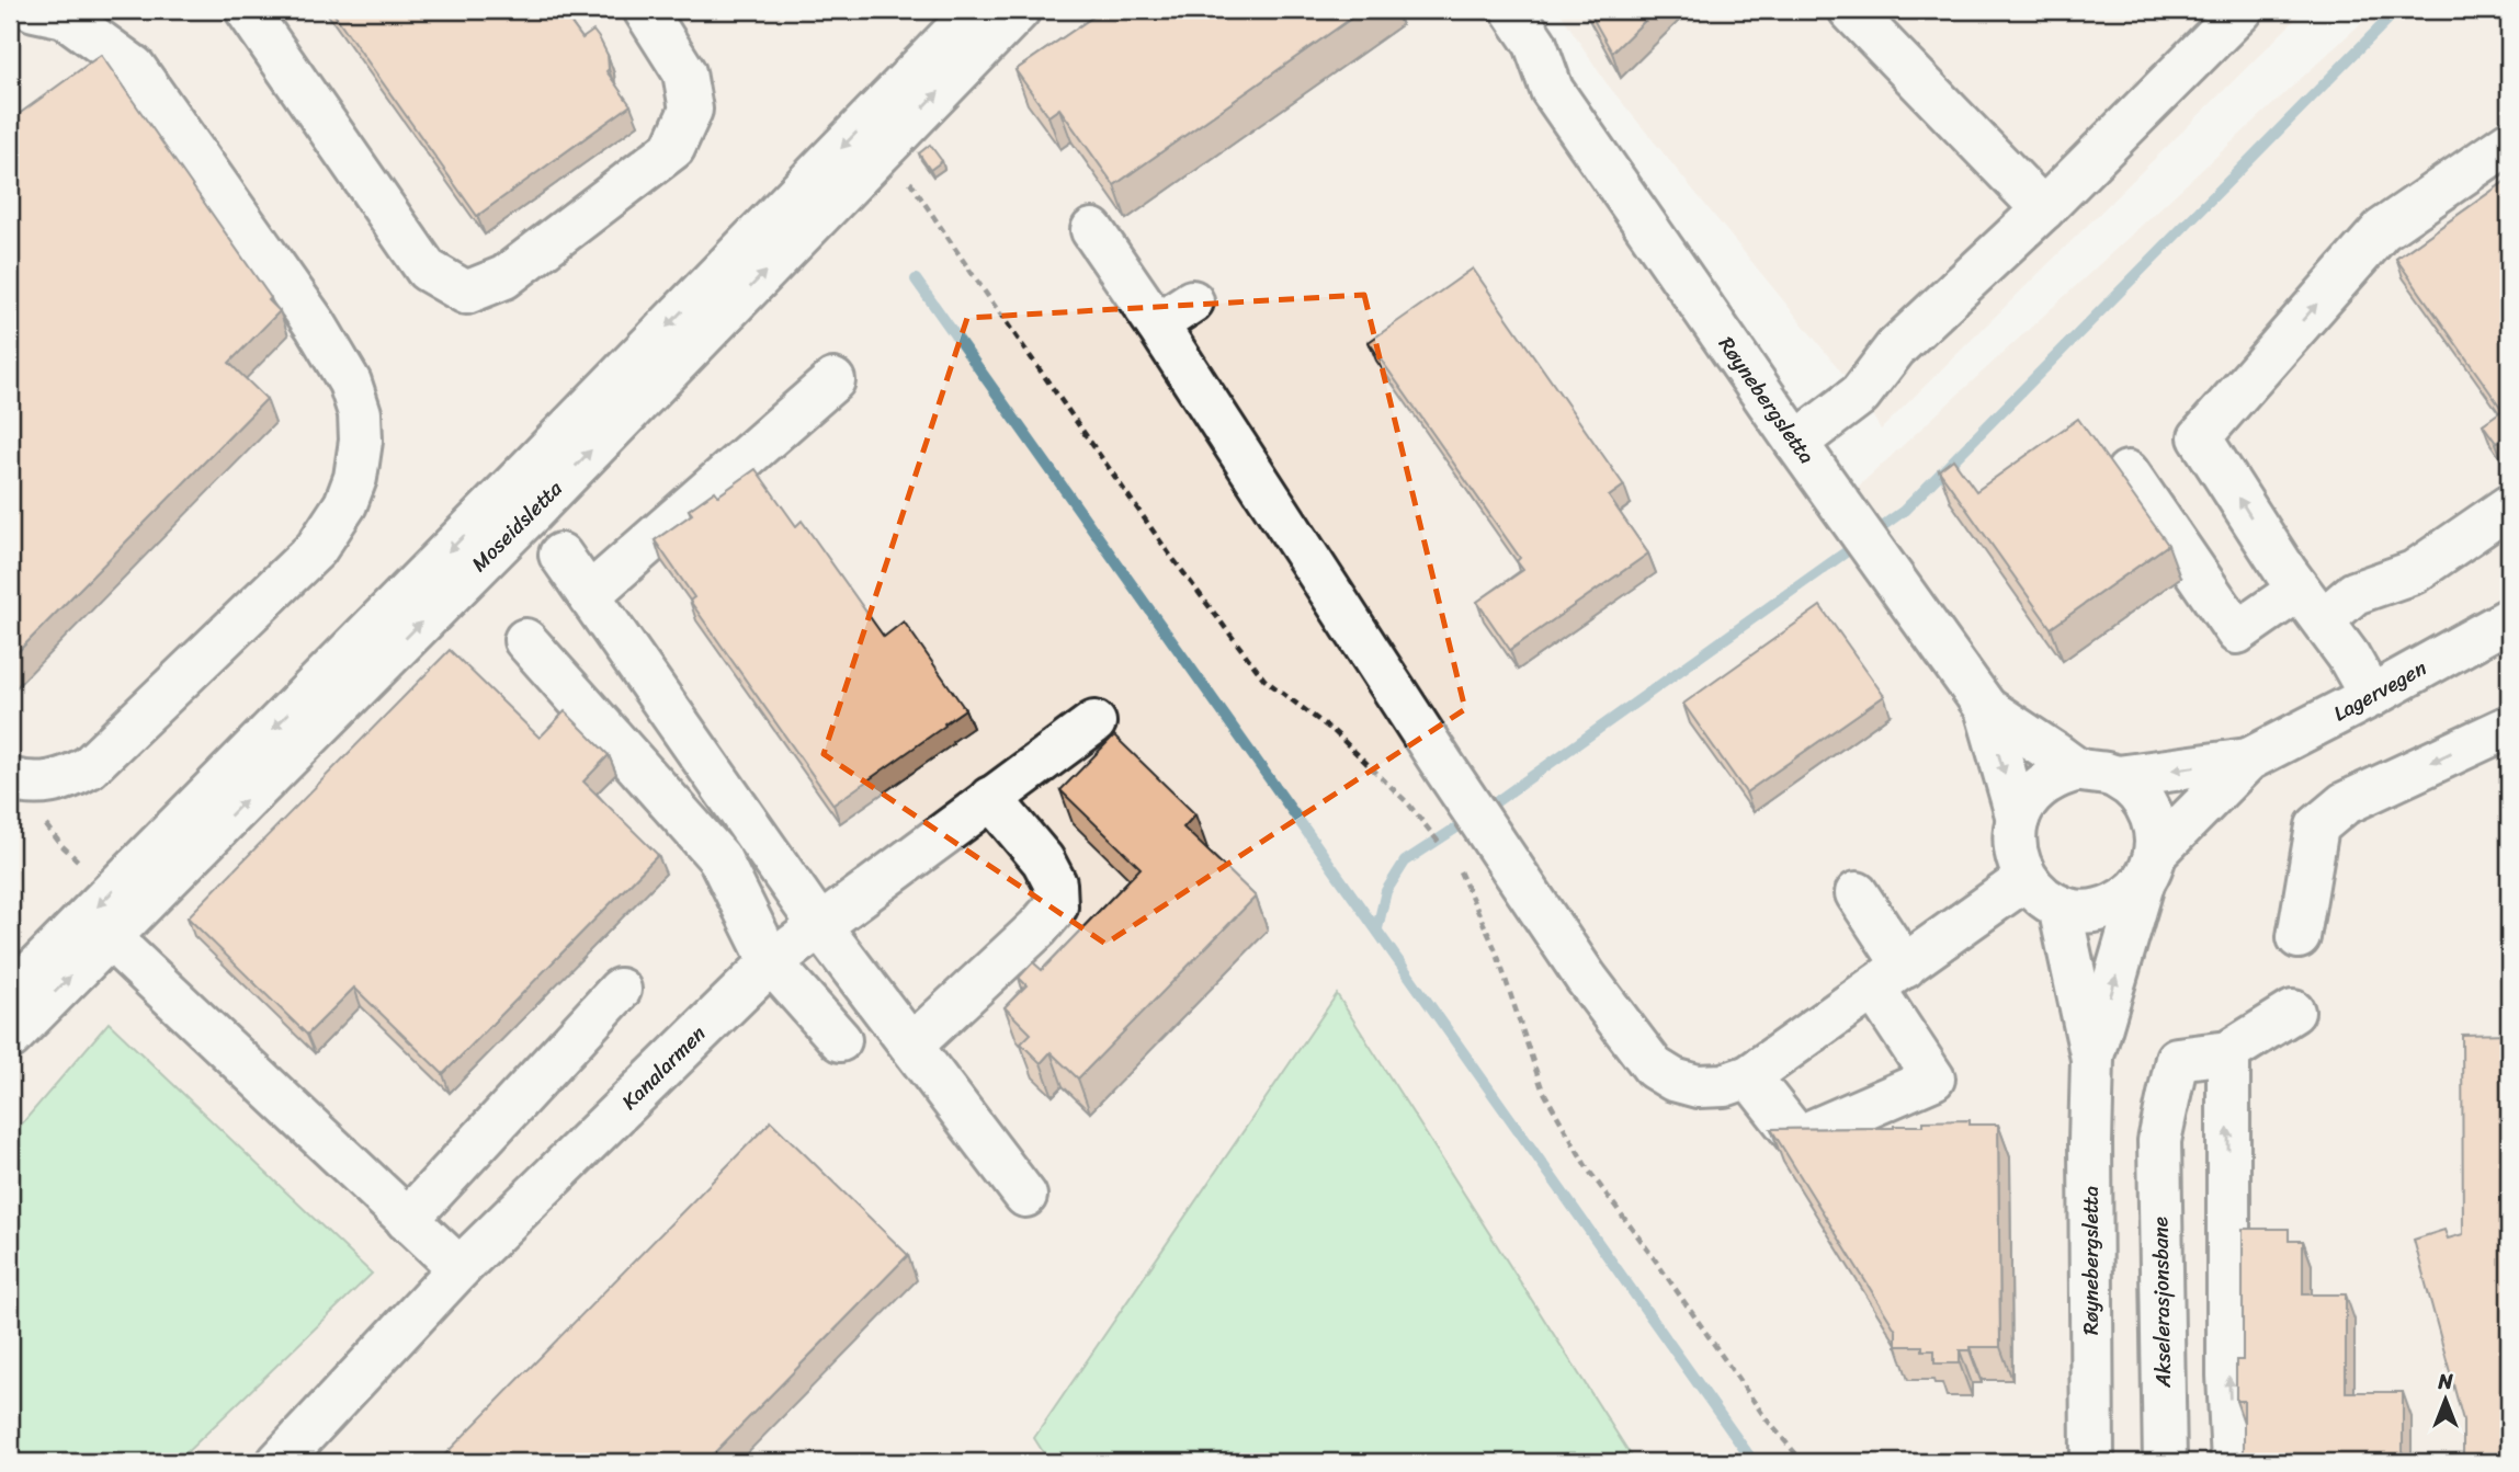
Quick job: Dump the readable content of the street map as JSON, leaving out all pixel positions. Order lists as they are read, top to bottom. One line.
{"streets":{"street":["Røynebergsletta","Moseidsletta","Lagervegen","Kanalarmen","Akselerasjonsbane"]},"crossings":[["Røynebergsletta","Lagervegen"]],"north":"top"}
